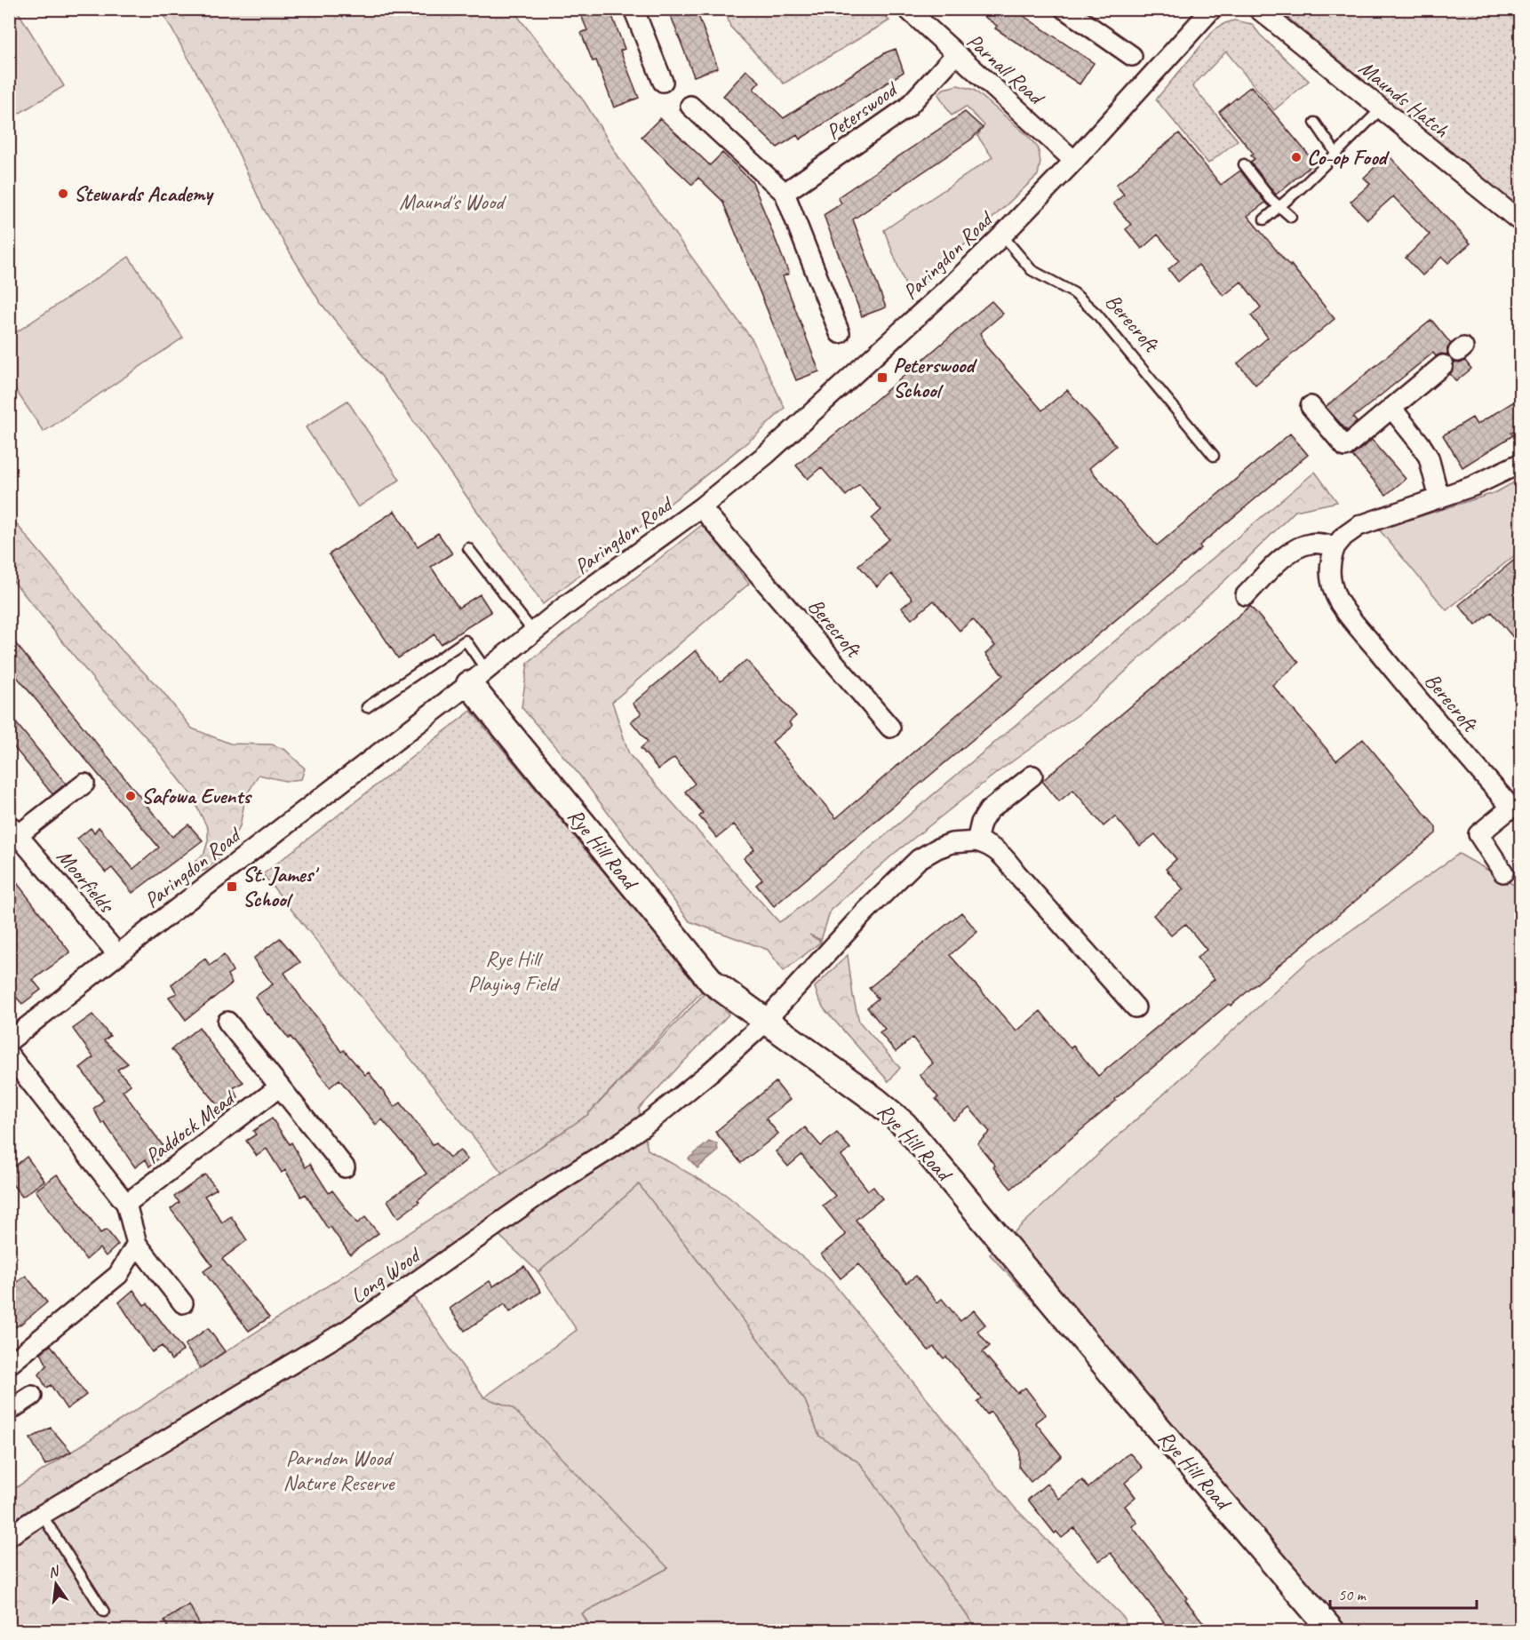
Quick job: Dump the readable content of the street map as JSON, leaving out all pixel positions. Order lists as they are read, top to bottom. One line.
{"streets":{"street":["Parnall Road","Maunds Hatch","Peterswood","Paringdon Road","Berecroft","Rye Hill Road","Moorfields","Paddock Mead","Long Wood"]},"crossings":[["Parnall Road","Peterswood"],["Parnall Road","Paringdon Road"],["Paringdon Road","Berecroft"],["Paringdon Road","Rye Hill Road"],["Paringdon Road","Moorfields"],["Rye Hill Road","Long Wood"]],"parks":["Maund's Wood","Rye Hill Playing Field","Parndon Wood Nature Reserve"],"places":{"other":["Co-op Food","Stewards Academy","Safowa Events"],"transit":["Peterswood School","St. James' School"]},"scale_bar":"50 m","north":"top"}
